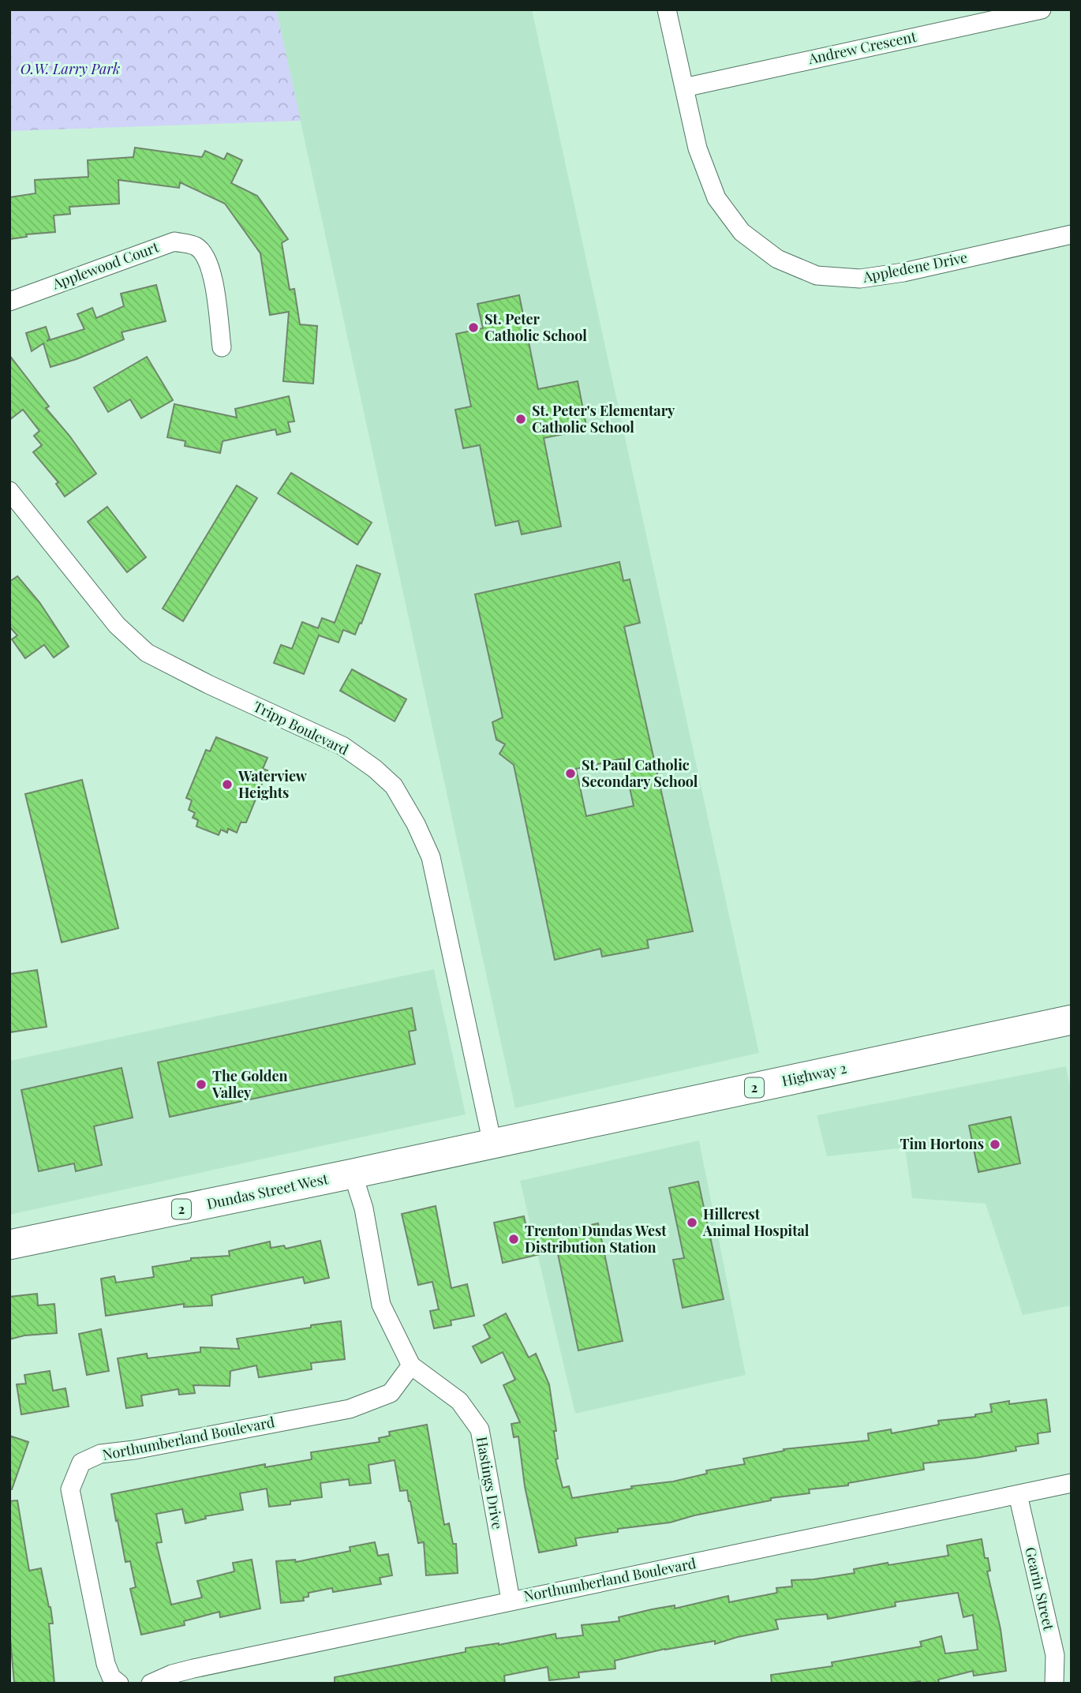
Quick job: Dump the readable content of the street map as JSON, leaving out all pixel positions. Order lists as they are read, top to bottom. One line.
{"streets":{"main road":["Highway 2","2","Dundas Street West"],"street":["Andrew Crescent","Applewood Court","Appledene Drive","Tripp Boulevard","Northumberland Boulevard","Hastings Drive","Gearin Street"]},"crossings":[["Andrew Crescent","Appledene Drive"],["Tripp Boulevard","Highway 2"],["Tripp Boulevard","Dundas Street West"],["Highway 2","Dundas Street West"],["Dundas Street West","Hastings Drive"],["Northumberland Boulevard","Hastings Drive"],["Northumberland Boulevard","Gearin Street"]],"parks":["O.W. Larry Park"],"places":["St. Peter Catholic School","St. Peter's Elementary Catholic School","St. Paul Catholic Secondary School","Waterview Heights","The Golden Valley","Tim Hortons","Hillcrest Animal Hospital","Trenton Dundas West Distribution Station"]}
